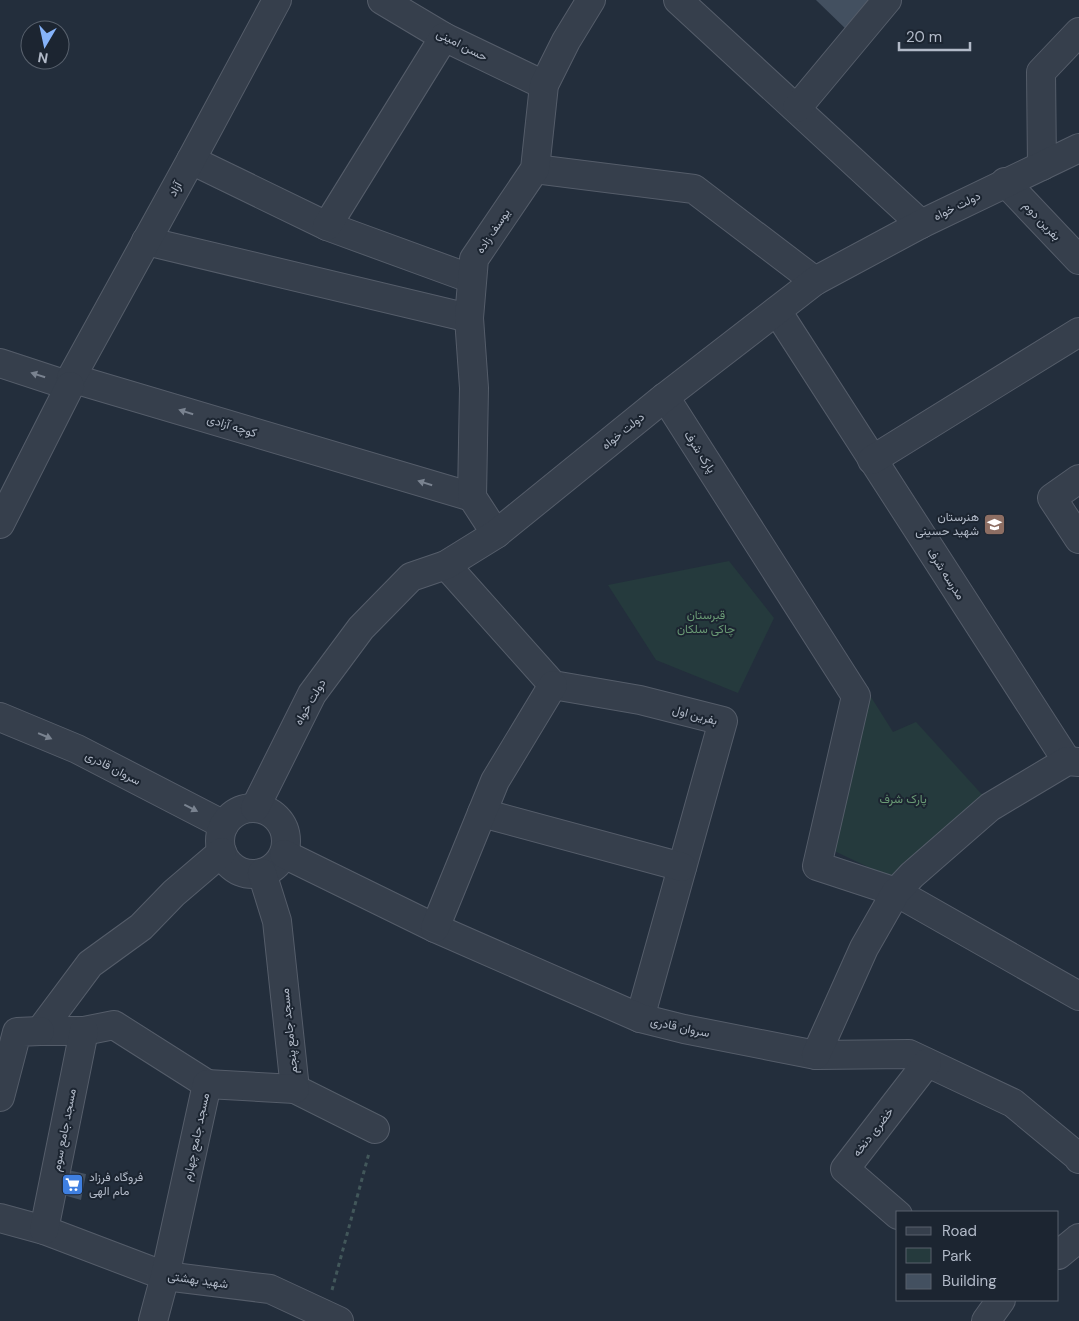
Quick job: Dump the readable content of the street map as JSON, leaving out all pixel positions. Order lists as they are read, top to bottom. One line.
{"streets":{"street":["حسن امینی","آزاد","دولت خواه","بفرین دوم","یوسف زاده","کوچه آزادی","پارک شرف","مدرسه شرف","بفرین اول","سروان قادری","مسجد جامع پنجم","مسجد جامع سوم","خضری دنخه","مسجد جامع چهارم","شهید بهشتی"]},"crossings":[["حسن امینی","یوسف زاده"],["آزاد","کوچه آزادی"],["دولت خواه","بفرین دوم"],["دولت خواه","پارک شرف"],["دولت خواه","مدرسه شرف"],["دولت خواه","سروان قادری"],["دولت خواه","مسجد جامع پنجم"],["یوسف زاده","کوچه آزادی"],["بفرین اول","سروان قادری"],["سروان قادری","مسجد جامع پنجم"],["سروان قادری","خضری دنخه"],["مسجد جامع پنجم","مسجد جامع چهارم"],["مسجد جامع سوم","شهید بهشتی"],["مسجد جامع چهارم","شهید بهشتی"]],"parks":["قبرستان چاکی سلکان","پارک شرف"],"places":{"school or university":["هنرستان شهید حسینی"],"supermarket":["فروگاه فرزاد مام الهی"]},"legend":["Road","Park","Building"],"scale_bar":"20 m","north":"bottom"}
